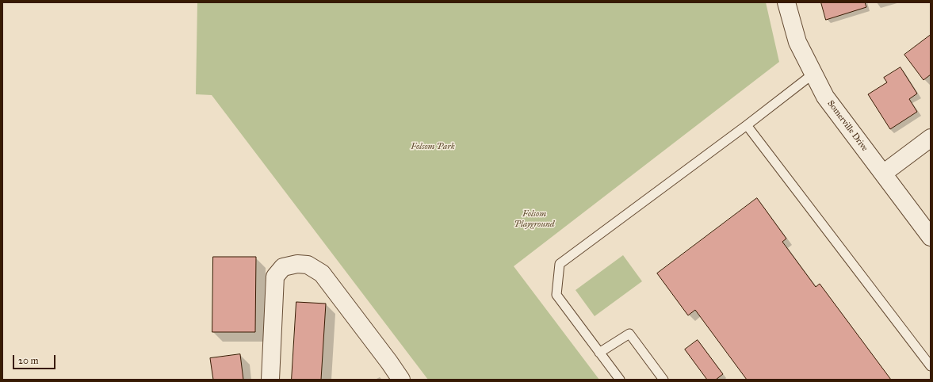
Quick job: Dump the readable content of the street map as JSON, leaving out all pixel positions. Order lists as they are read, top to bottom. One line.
{"streets":{"street":["Somerville Drive"]},"parks":["Folsom Park","Folsom Playground"],"scale_bar":"20 m"}
